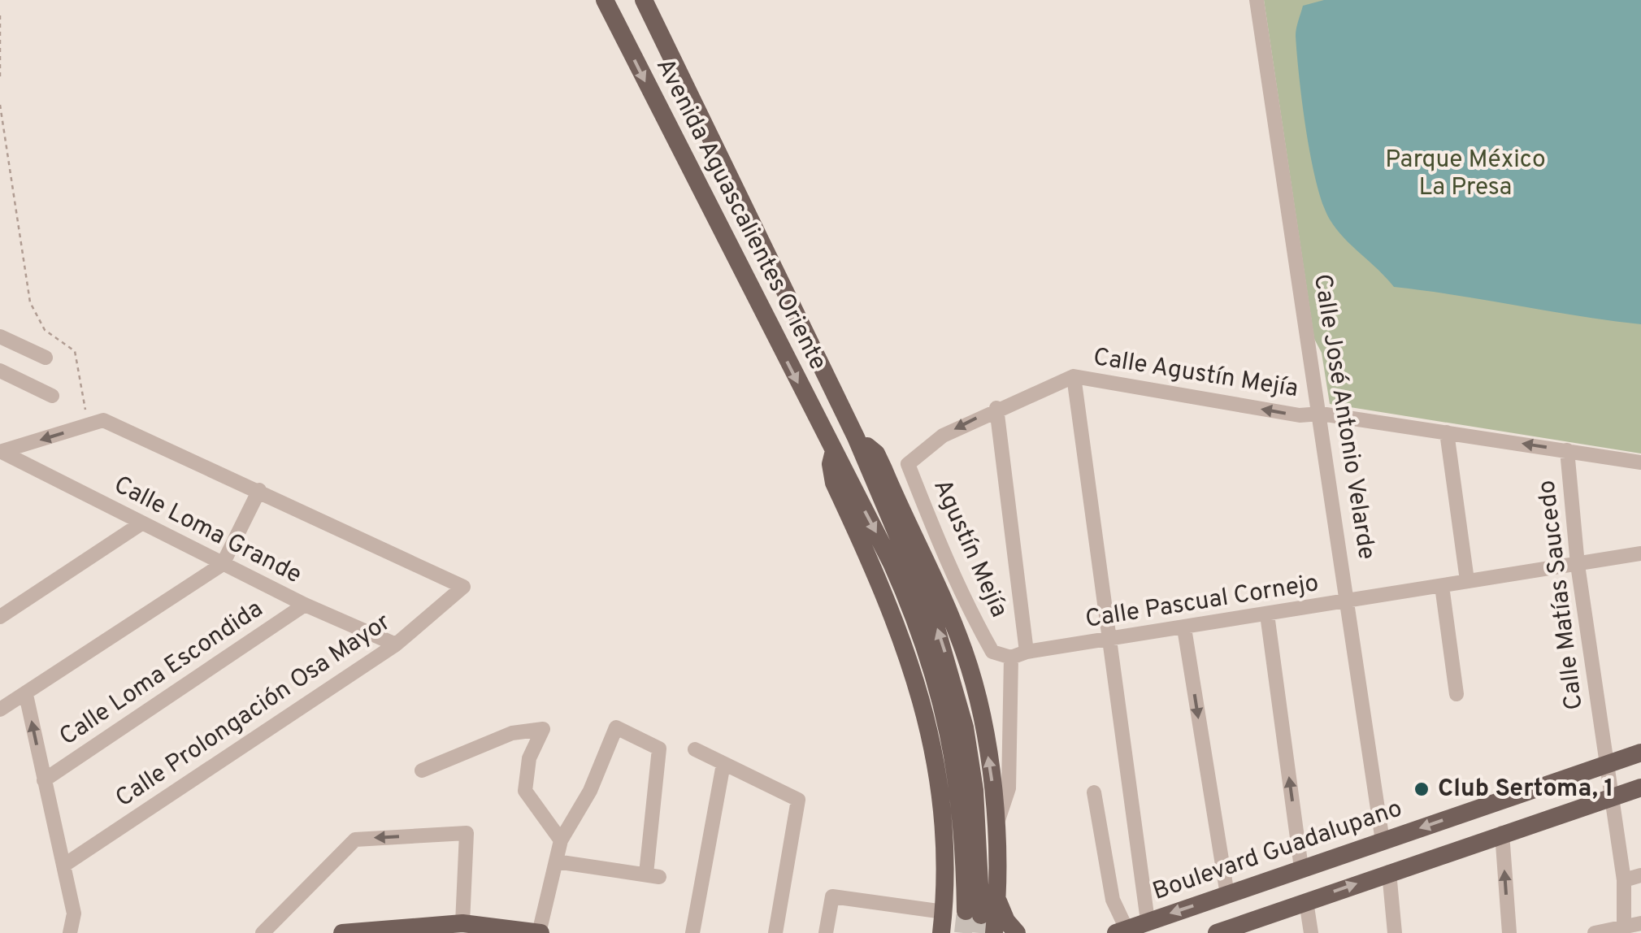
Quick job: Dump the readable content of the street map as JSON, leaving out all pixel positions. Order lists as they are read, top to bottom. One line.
{"streets":{"main road":["Avenida Aguascalientes Oriente","Boulevard Guadalupano"],"street":["Calle Agustín Mejía","Calle José Antonio Velarde","Calle Loma Grande","Agustín Mejía","Calle Matías Saucedo","Calle Pascual Cornejo","Calle Loma Escondida","Calle Prolongación Osa Mayor"]},"crossings":[["Calle Agustín Mejía","Calle José Antonio Velarde"],["Calle Agustín Mejía","Agustín Mejía"],["Calle Agustín Mejía","Calle Matías Saucedo"],["Calle José Antonio Velarde","Calle Pascual Cornejo"],["Calle José Antonio Velarde","Boulevard Guadalupano"],["Calle Loma Grande","Calle Loma Escondida"],["Calle Loma Grande","Calle Prolongación Osa Mayor"],["Agustín Mejía","Calle Pascual Cornejo"],["Calle Matías Saucedo","Calle Pascual Cornejo"],["Calle Matías Saucedo","Boulevard Guadalupano"]],"one_way":["Calle Agustín Mejía"],"parks":["Parque México La Presa"],"places":["Club Sertoma, 1"]}
